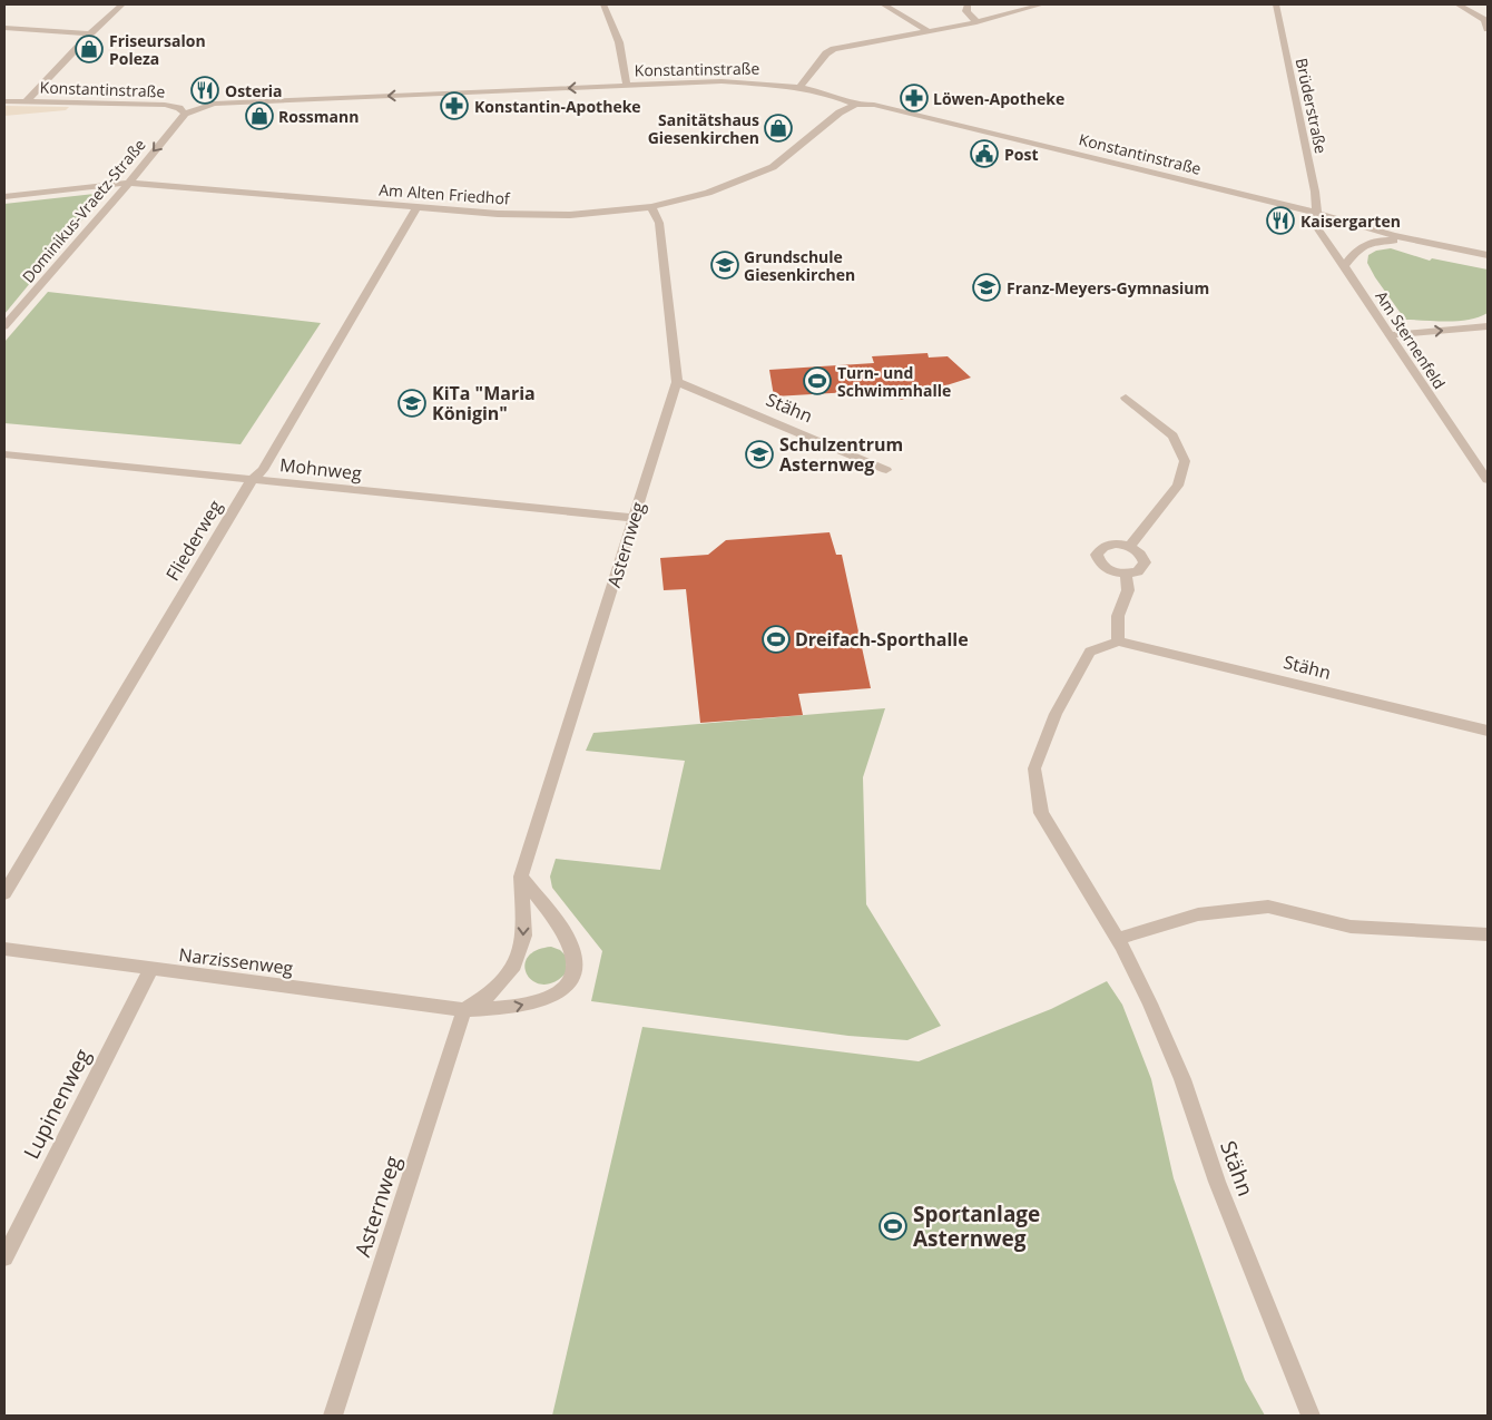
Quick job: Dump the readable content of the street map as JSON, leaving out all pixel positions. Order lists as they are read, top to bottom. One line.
{"streets":{"street":["Konstantinstraße","Brüderstraße","Am Alten Friedhof","Dominikus-Vraetz-Straße","Am Sternenfeld","Stähn","Mohnweg","Fliederweg","Asternweg","Narzissenweg","Lupinenweg"]},"crossings":[["Konstantinstraße","Brüderstraße"],["Konstantinstraße","Am Alten Friedhof"],["Konstantinstraße","Dominikus-Vraetz-Straße"],["Konstantinstraße","Am Sternenfeld"],["Brüderstraße","Am Sternenfeld"],["Am Alten Friedhof","Dominikus-Vraetz-Straße"],["Am Alten Friedhof","Fliederweg"],["Am Alten Friedhof","Asternweg"],["Stähn","Asternweg"],["Mohnweg","Fliederweg"],["Mohnweg","Asternweg"],["Asternweg","Narzissenweg"],["Narzissenweg","Lupinenweg"]],"places":{"shop":["Friseursalon Poleza","Rossmann","Sanitätshaus Giesenkirchen"],"restaurant":["Osteria","Kaisergarten"],"pharmacy":["Löwen-Apotheke","Konstantin-Apotheke"],"public building":["Post"],"school or university":["Grundschule Giesenkirchen","Franz-Meyers-Gymnasium","KiTa \"Maria Königin\"","Schulzentrum Asternweg"],"sports":["Turn- und Schwimmhalle","Dreifach-Sporthalle","Sportanlage Asternweg"]}}
